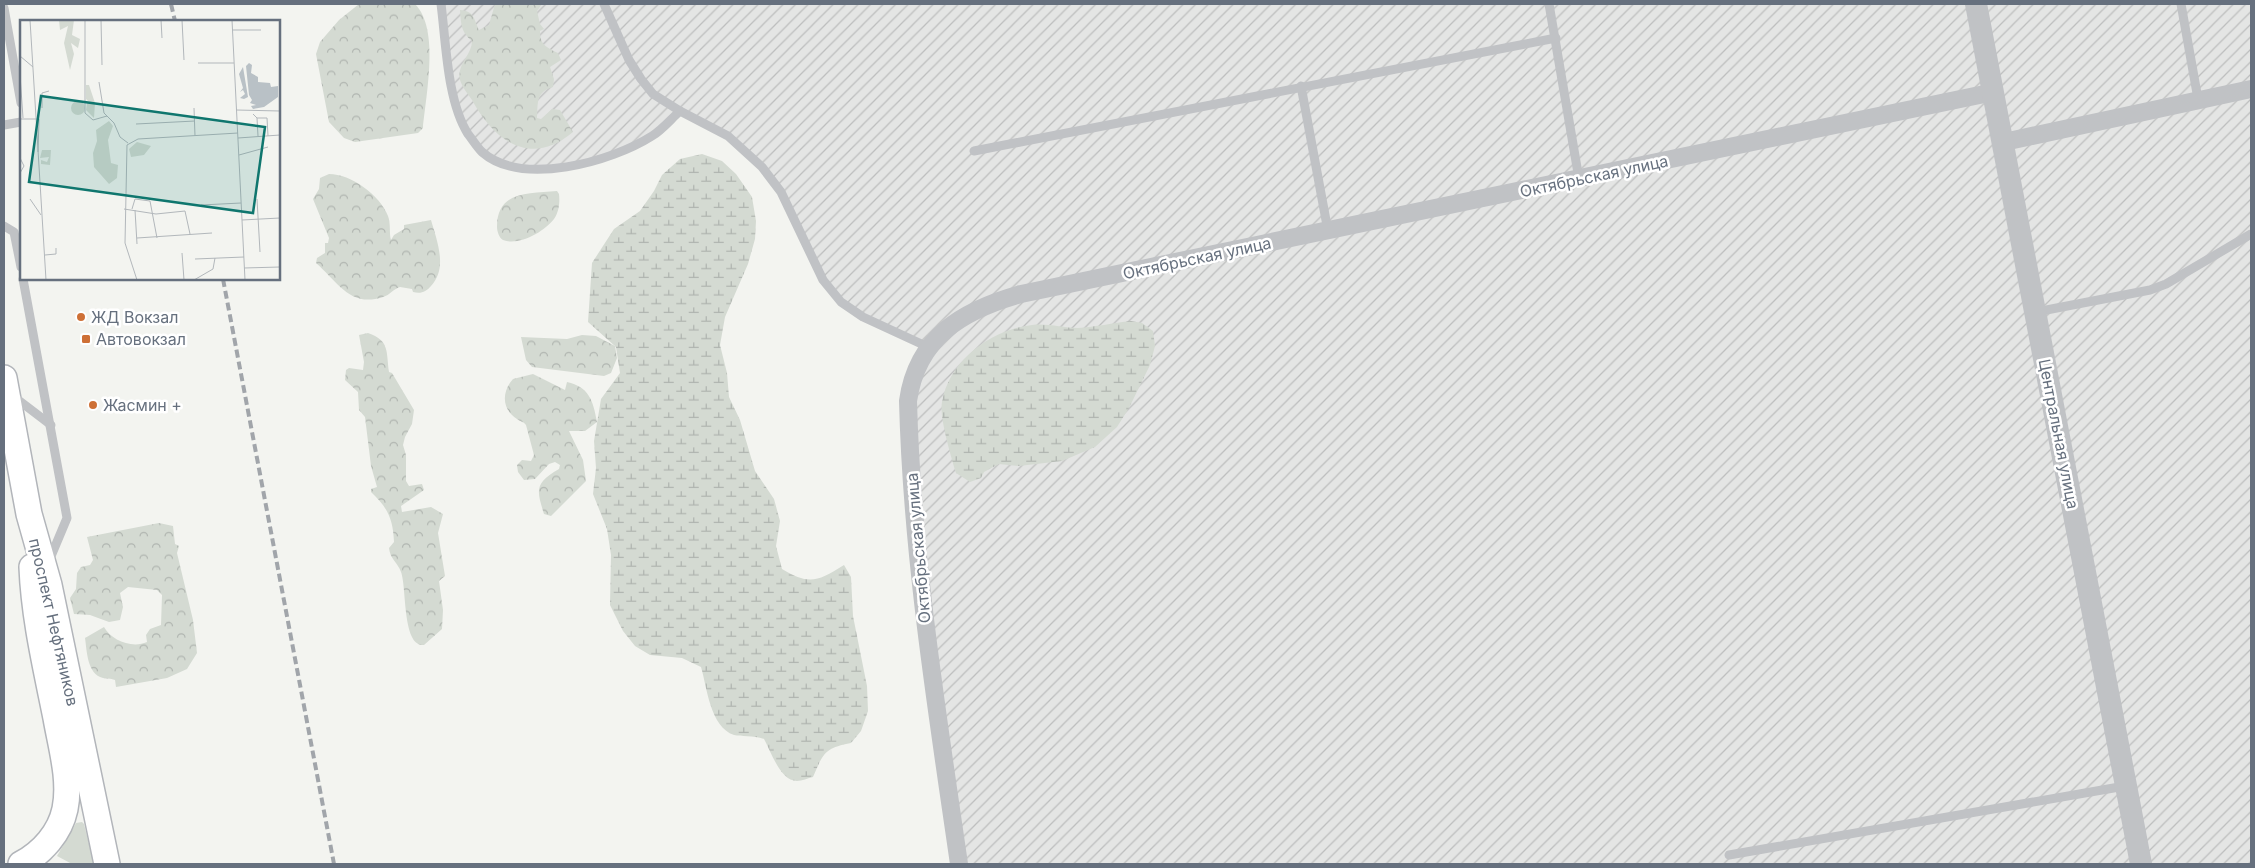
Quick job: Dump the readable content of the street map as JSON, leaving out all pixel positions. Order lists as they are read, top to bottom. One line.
{"streets":{"main road":["проспект Нефтяников"],"street":["Октябрьская улица","Центральная улица"]},"crossings":[["Октябрьская улица","Центральная улица"]],"places":{"other":["ЖД Вокзал","Жасмин +"],"transit":["Автовокзал"]}}
